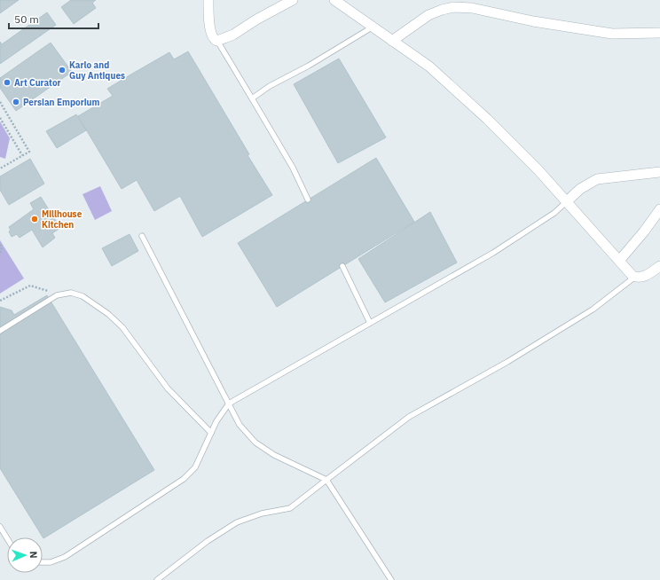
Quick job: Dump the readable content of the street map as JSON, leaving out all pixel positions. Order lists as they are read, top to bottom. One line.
{"places":["Karlo and Guy Antiques","Art Curator","Persian Emporium","Millhouse Kitchen"],"scale_bar":"50 m","north":"right"}
